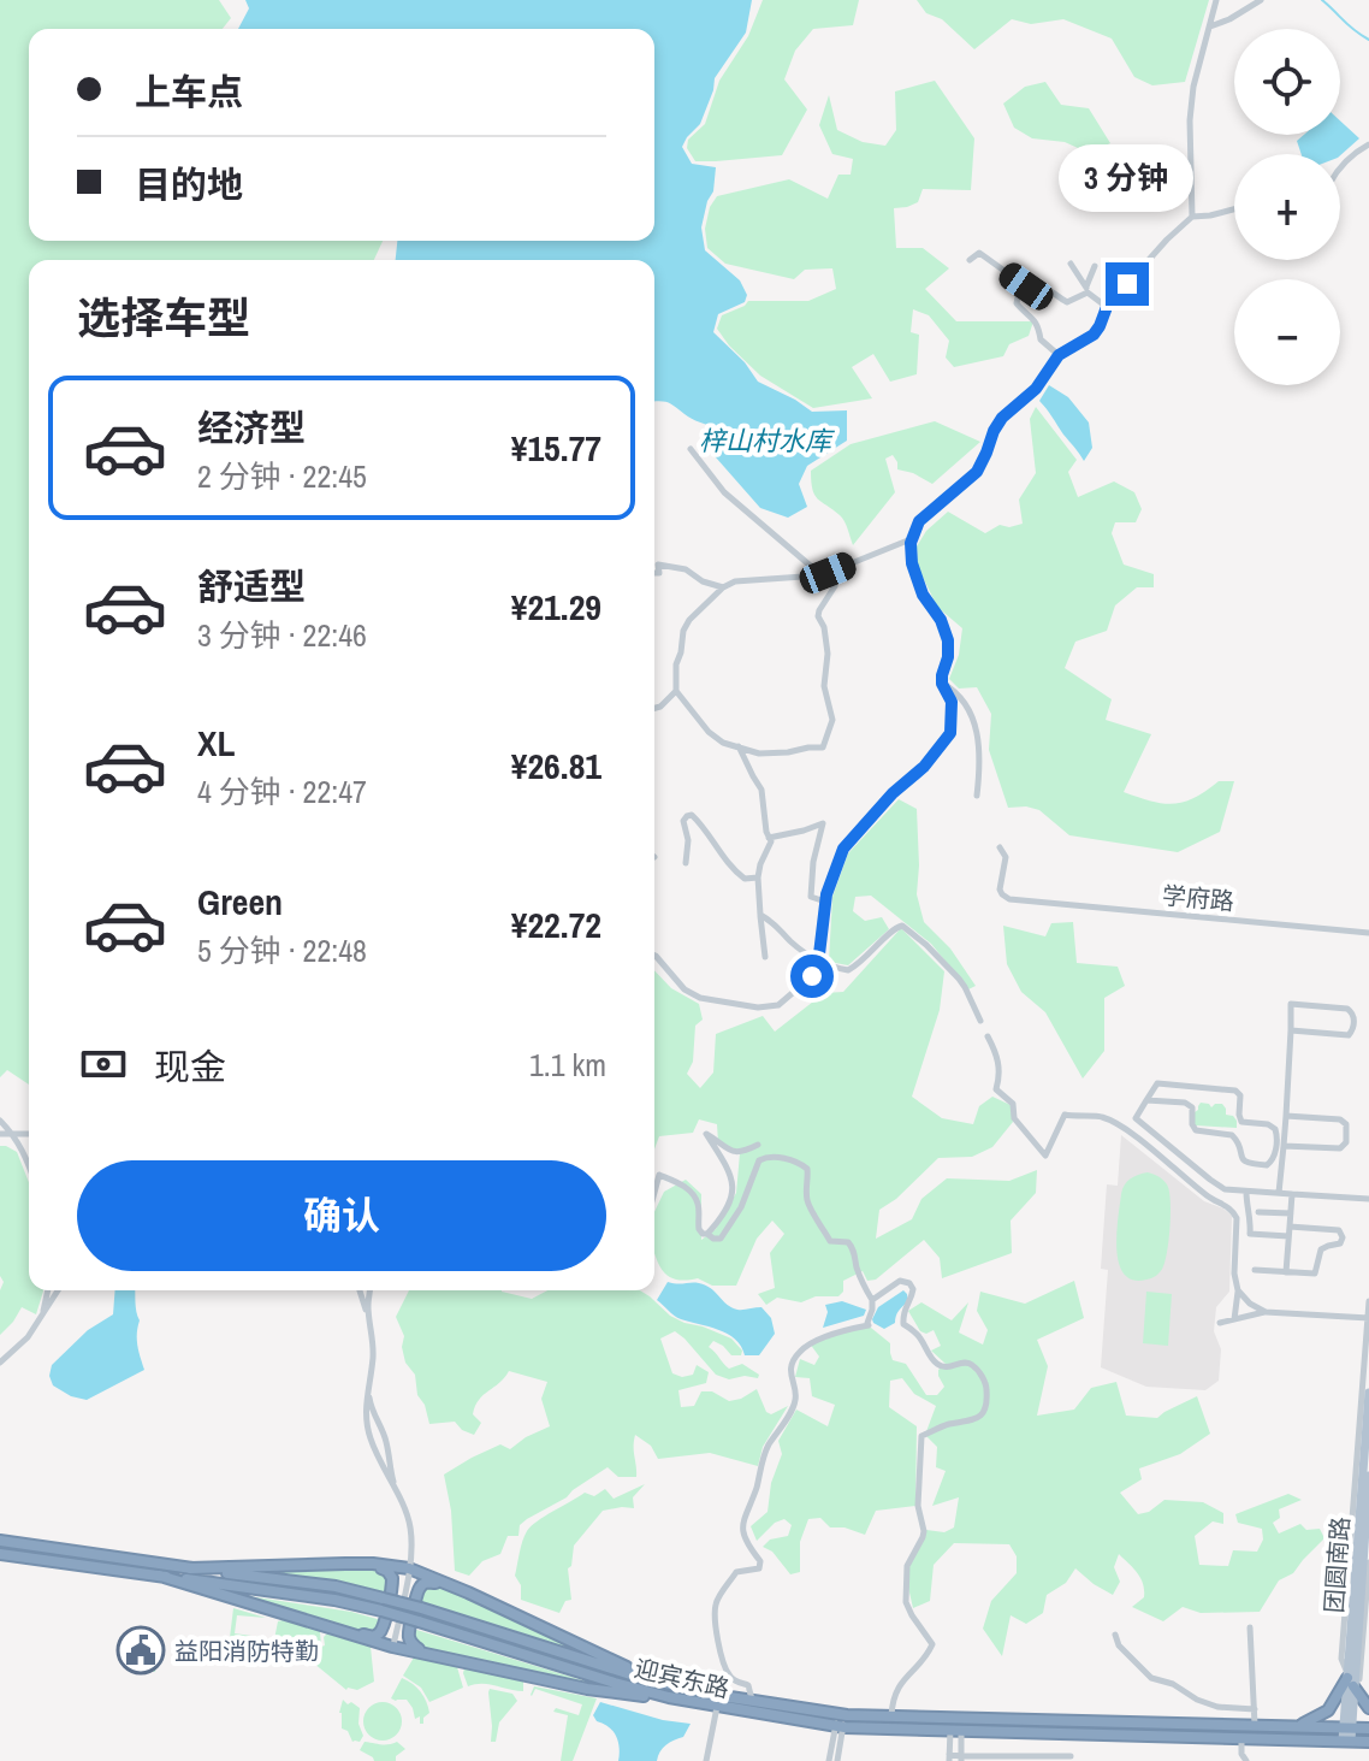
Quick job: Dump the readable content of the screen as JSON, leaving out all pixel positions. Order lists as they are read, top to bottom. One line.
{"streets":{"highway":["迎宾东路"],"main road":["团圆南路"],"street":["学府路"]},"crossings":[["团圆南路","迎宾东路"]],"water":["梓山村水库"],"places":{"public building":["益阳消防特勤"]},"page":{"map_buttons":["+","−"],"banner":["上车点","目的地"],"bubble":"3 分钟","heading":"选择车型","list":[{"name":"经济型","note":"2 分钟 · 22:45","value":"¥15.77"},{"name":"舒适型","note":"3 分钟 · 22:46","value":"¥21.29"},{"name":"XL","note":"4 分钟 · 22:47","value":"¥26.81"},{"name":"Green","note":"5 分钟 · 22:48","value":"¥22.72"}],"pay":["现金","1.1 km"],"buttons":"确认"}}
